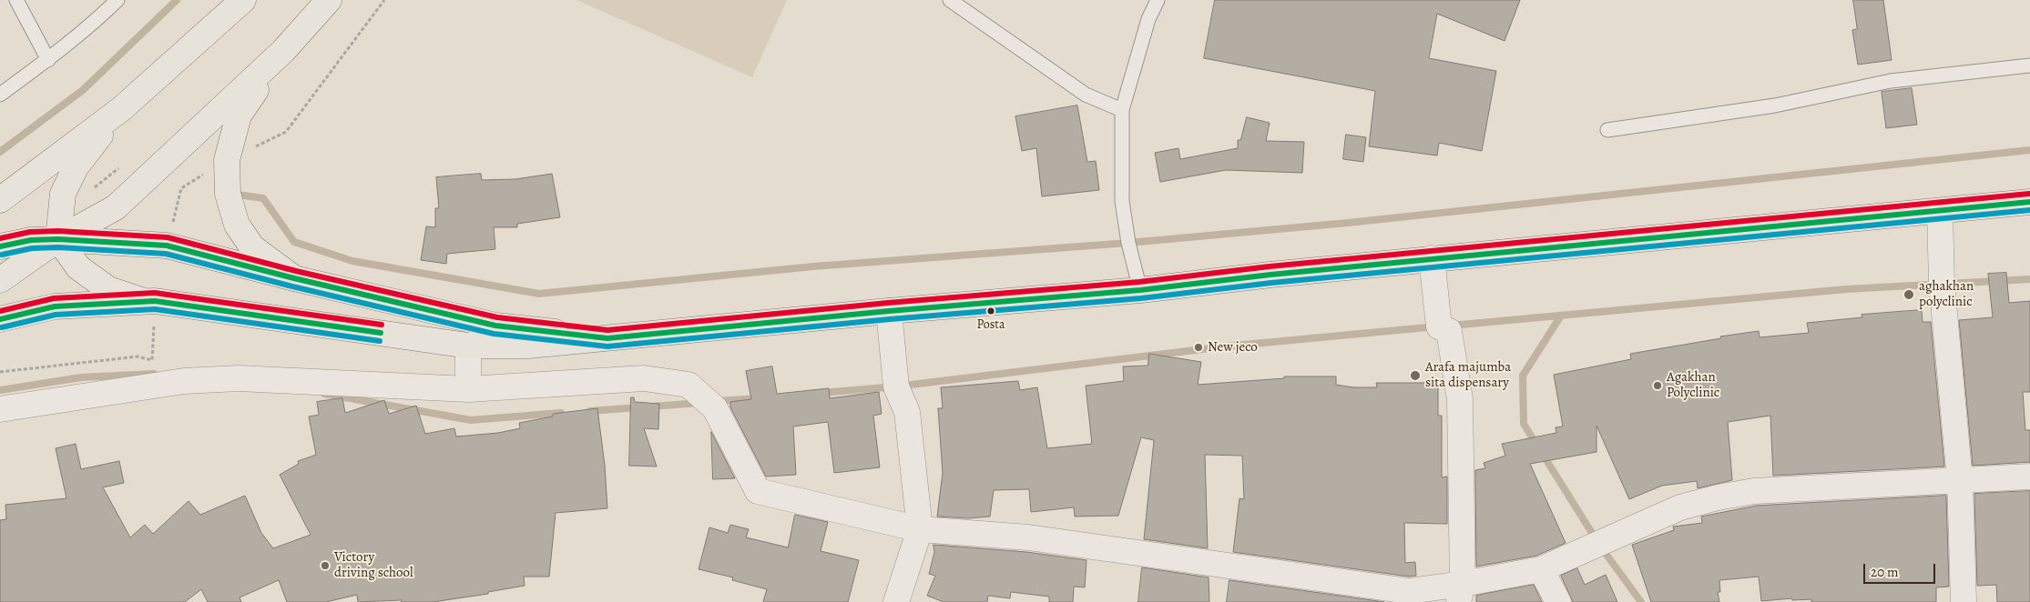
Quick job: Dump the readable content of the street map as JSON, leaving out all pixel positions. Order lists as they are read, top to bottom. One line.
{"places":["aghakhan polyclinic","Posta","New jeco","Arafa majumba sita dispensary","Agakhan Polyclinic","Victory driving school"],"scale_bar":"20 m"}
